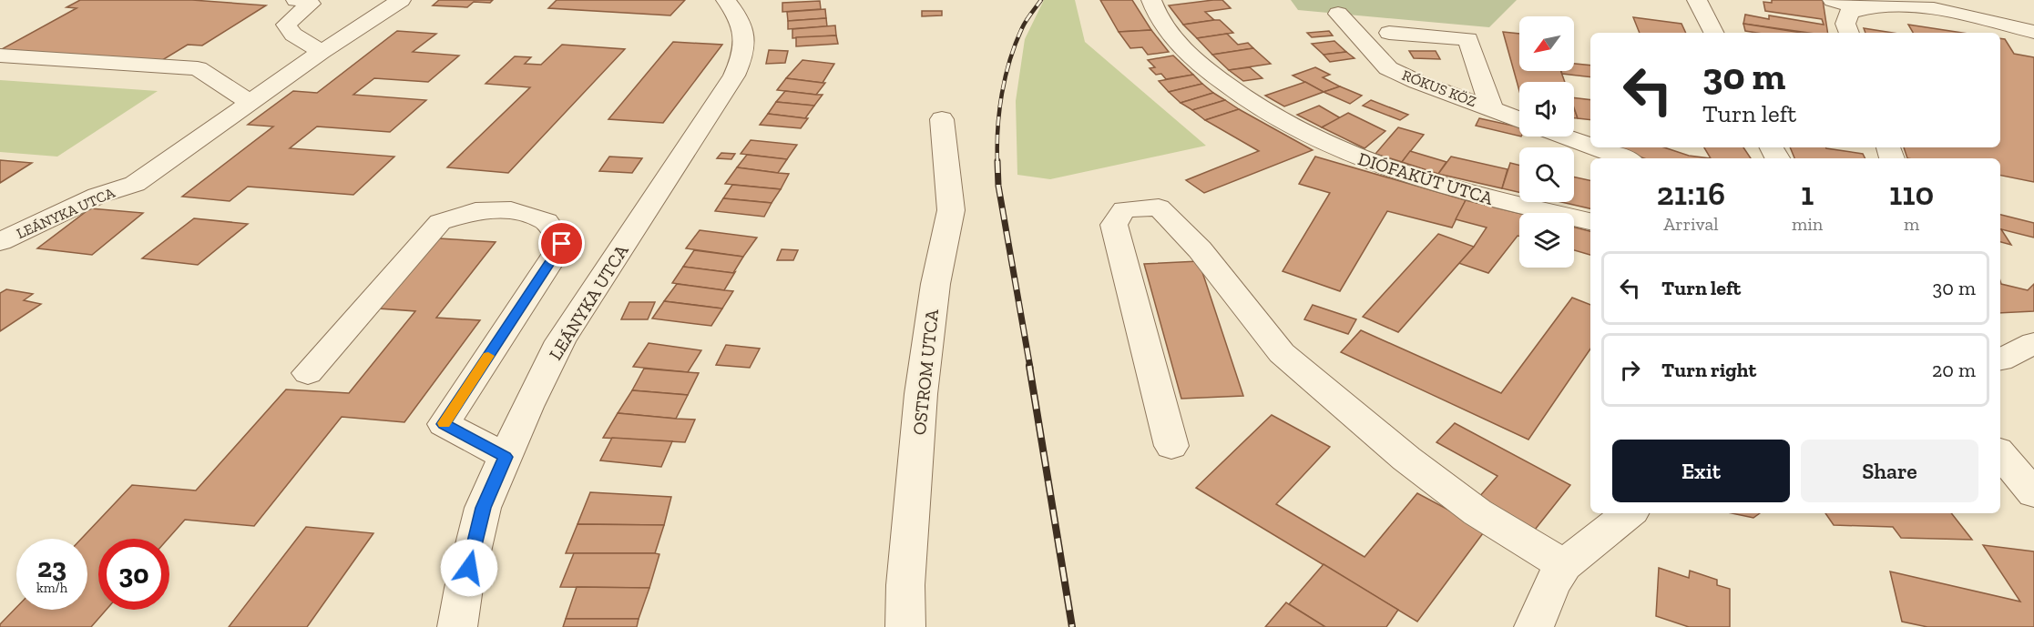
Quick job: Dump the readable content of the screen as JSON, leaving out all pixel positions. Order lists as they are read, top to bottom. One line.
{"streets":{"street":["RÓKUS KÖZ","DIÓFAKÚT UTCA","LEÁNYKA UTCA","OSTROM UTCA"]},"north":"bottom left","page":{"turn":["30 m","Turn left"],"eta":["21:16","Arrival","1","min","110","m"],"list":[{"name":"Turn left","value":"30 m"},{"name":"Turn right","value":"20 m"}],"buttons":["Exit","Share"],"speed":"23 km/h","limit":"30"}}
